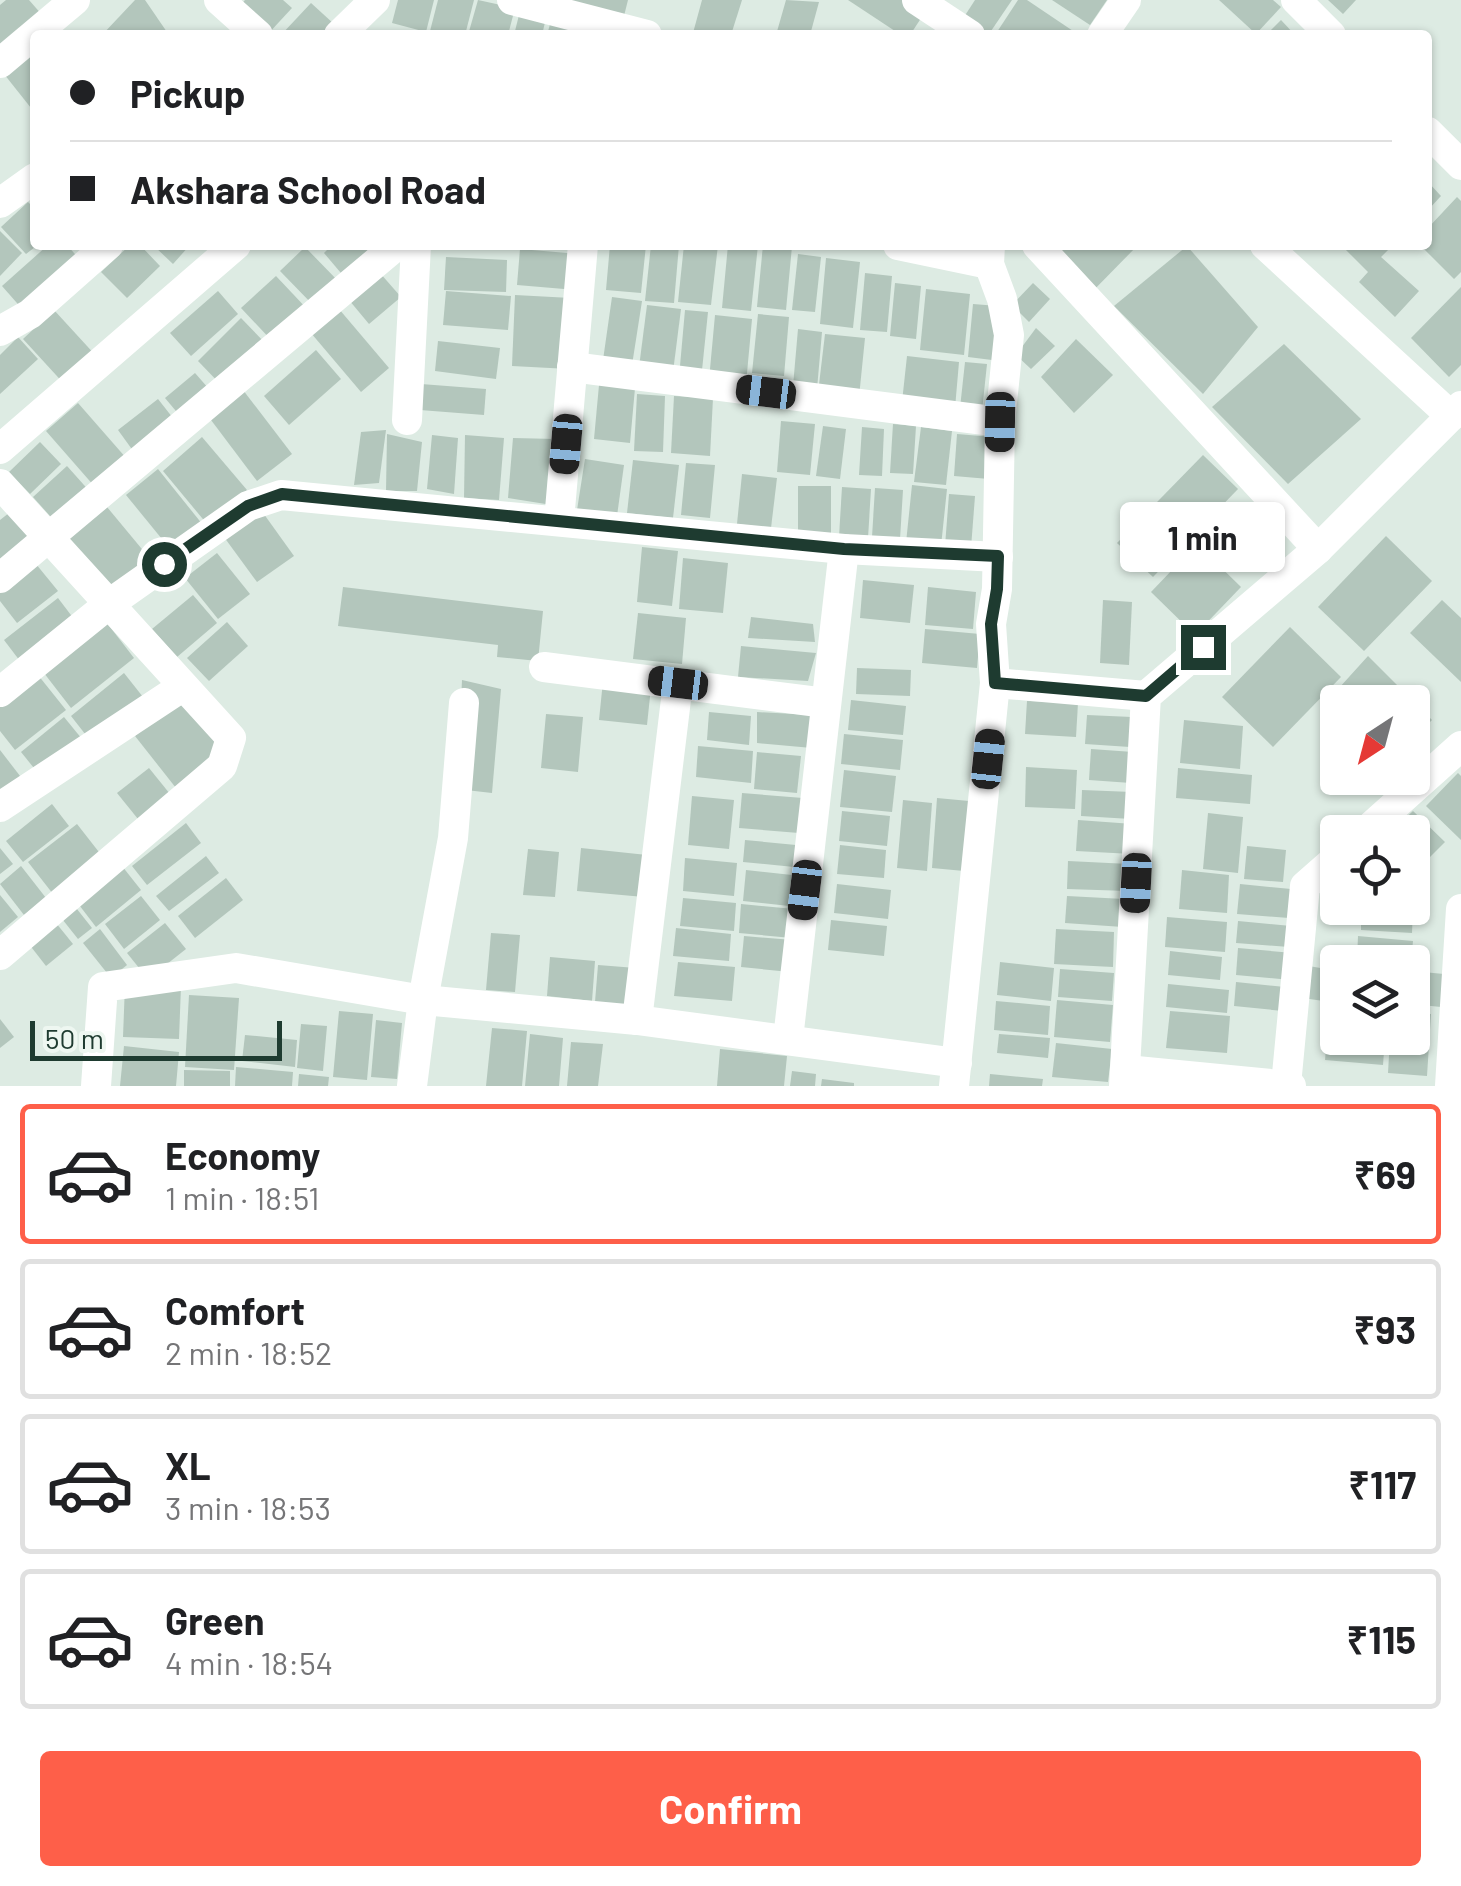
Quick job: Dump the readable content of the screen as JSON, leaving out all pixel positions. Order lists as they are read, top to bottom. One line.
{"scale_bar":"50 m","north":"bottom left","page":{"banner":["Pickup","Akshara School Road"],"bubble":"1 min","scale":"50 m","list":[{"name":"Economy","note":"1 min · 18:51","value":"₹69"},{"name":"Comfort","note":"2 min · 18:52","value":"₹93"},{"name":"XL","note":"3 min · 18:53","value":"₹117"},{"name":"Green","note":"4 min · 18:54","value":"₹115"}],"buttons":"Confirm"}}
